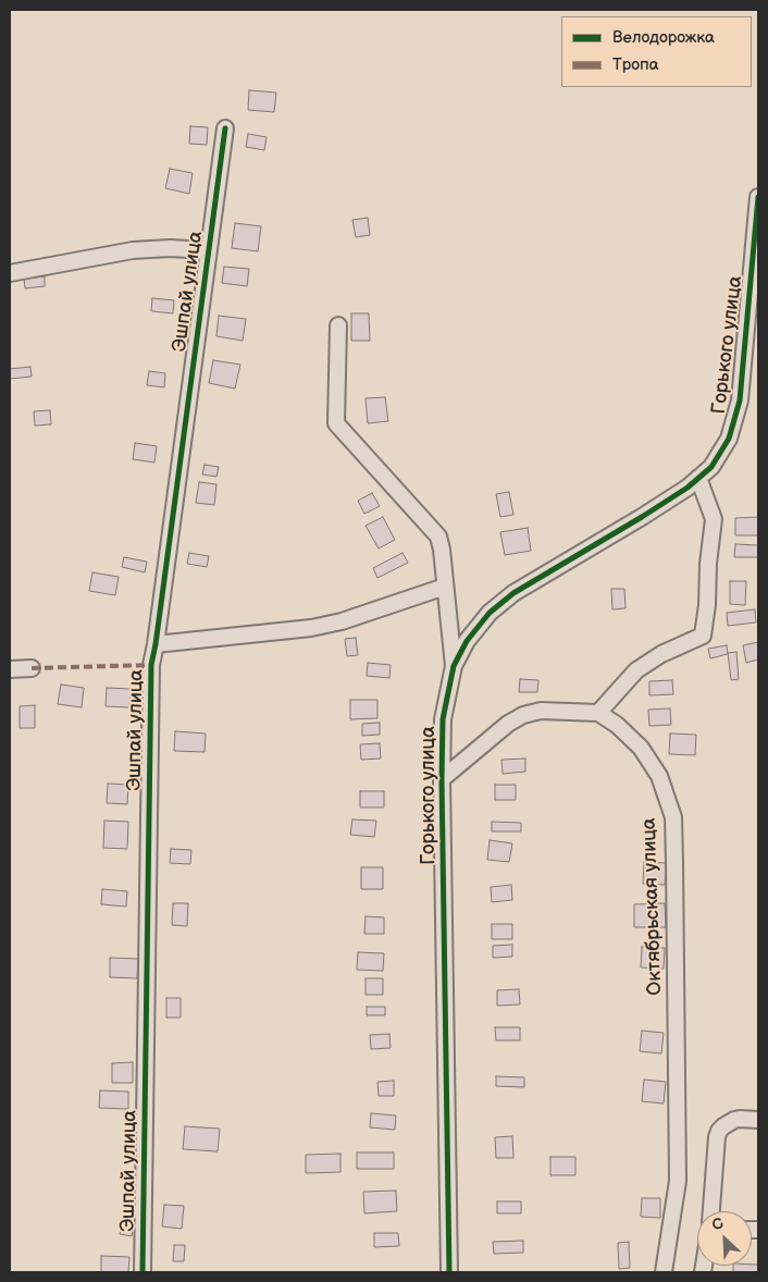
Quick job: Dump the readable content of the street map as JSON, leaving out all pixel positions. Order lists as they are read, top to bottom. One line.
{"streets":{"street":["Эшпай улица","Горького улица","Октябрьская улица"]},"legend":["Велодорожка","Тропа"],"north":"top left"}
